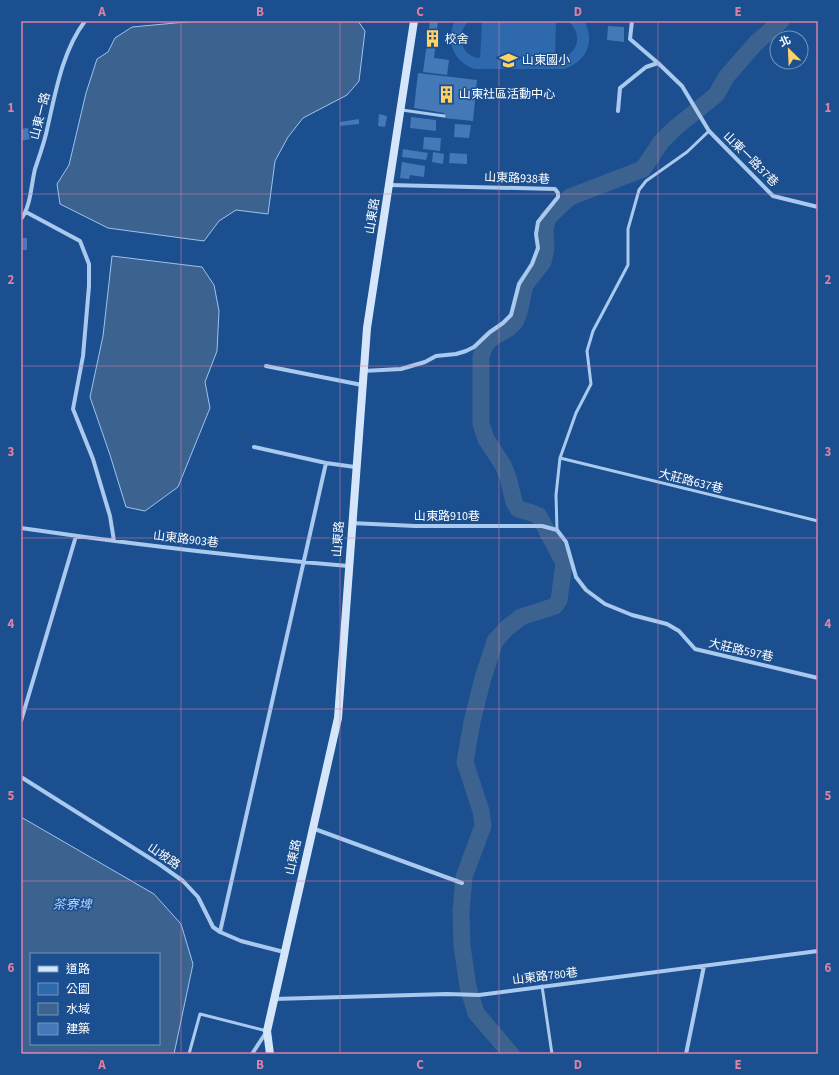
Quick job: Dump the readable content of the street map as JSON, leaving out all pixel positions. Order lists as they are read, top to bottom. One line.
{"streets":{"street":["山東一路","山東一路37巷","山東路938巷","山東路","山東路910巷","山東路903巷","大莊路597巷","山坡路","山東路780巷"],"lane":["大莊路637巷"]},"crossings":[["山東路938巷","山東路"],["山東路","山東路910巷"],["山東路","山東路903巷"],["山東路","山坡路"],["山東路","山東路780巷"],["山東路910巷","大莊路597巷"]],"water":["茶寮埤"],"places":{"building":["校舍","山東社區活動中心"],"school or university":["山東國小"]},"legend":["道路","公園","水域","建築"],"north":"top left","grid":{"columns":["A","B","C","D","E"],"rows":["1","2","3","4","5","6"]}}
